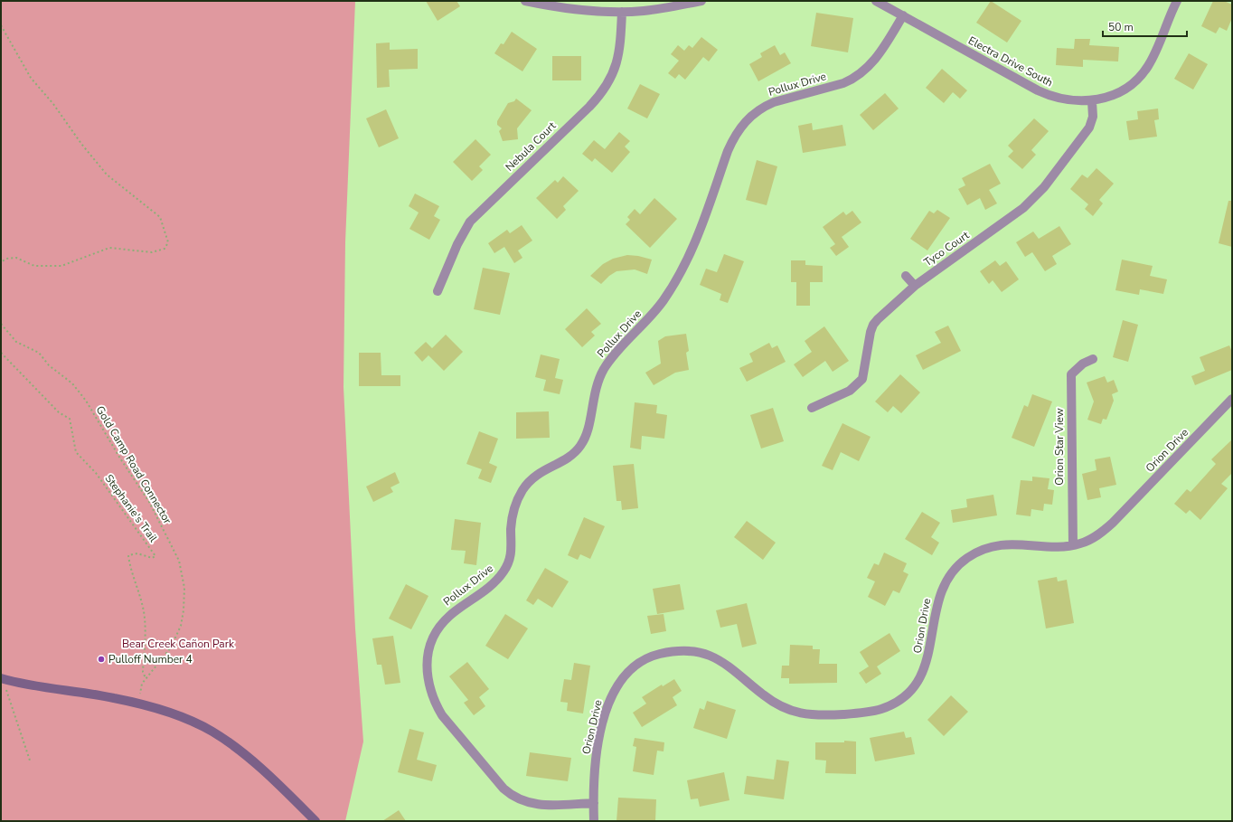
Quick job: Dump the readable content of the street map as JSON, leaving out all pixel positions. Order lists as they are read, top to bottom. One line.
{"streets":{"street":["Electra Drive South","Pollux Drive","Nebula Court","Tyco Court","Orion Star View","Orion Drive"],"path":["Gold Camp Road Connector","Stephanie's Trail"]},"crossings":[["Electra Drive South","Pollux Drive"],["Electra Drive South","Tyco Court"],["Pollux Drive","Orion Drive"],["Orion Star View","Orion Drive"],["Gold Camp Road Connector","Stephanie's Trail"]],"parks":["Bear Creek Cañon Park"],"places":["Pulloff Number 4"],"scale_bar":"50 m"}
